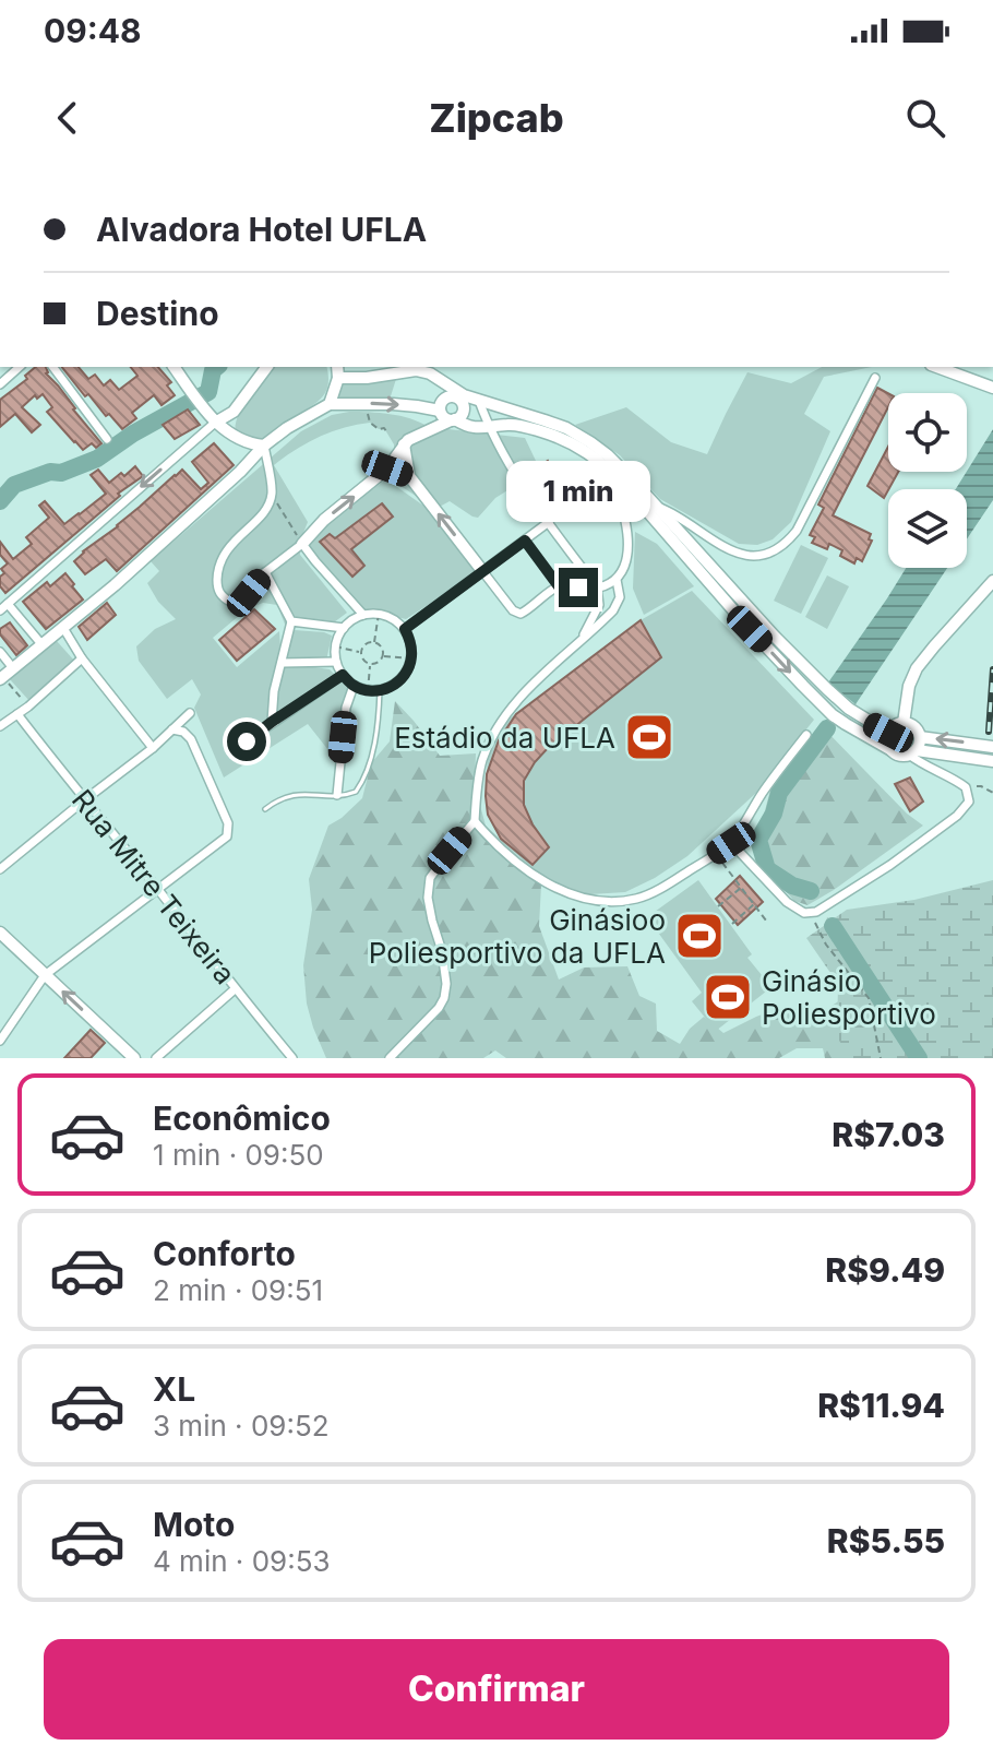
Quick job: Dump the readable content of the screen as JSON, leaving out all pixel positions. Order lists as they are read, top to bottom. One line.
{"streets":{"street":["Rua Mitre Teixeira"]},"places":{"sports":["Estádio da UFLA","Ginásioo Poliesportivo da UFLA","Ginásio Poliesportivo"]},"page":{"status":"09:48","header":"Zipcab","banner":["Alvadora Hotel UFLA","Destino"],"bubble":"1 min","list":[{"name":"Econômico","note":"1 min · 09:50","value":"R$7.03"},{"name":"Conforto","note":"2 min · 09:51","value":"R$9.49"},{"name":"XL","note":"3 min · 09:52","value":"R$11.94"},{"name":"Moto","note":"4 min · 09:53","value":"R$5.55"}],"buttons":"Confirmar"}}
